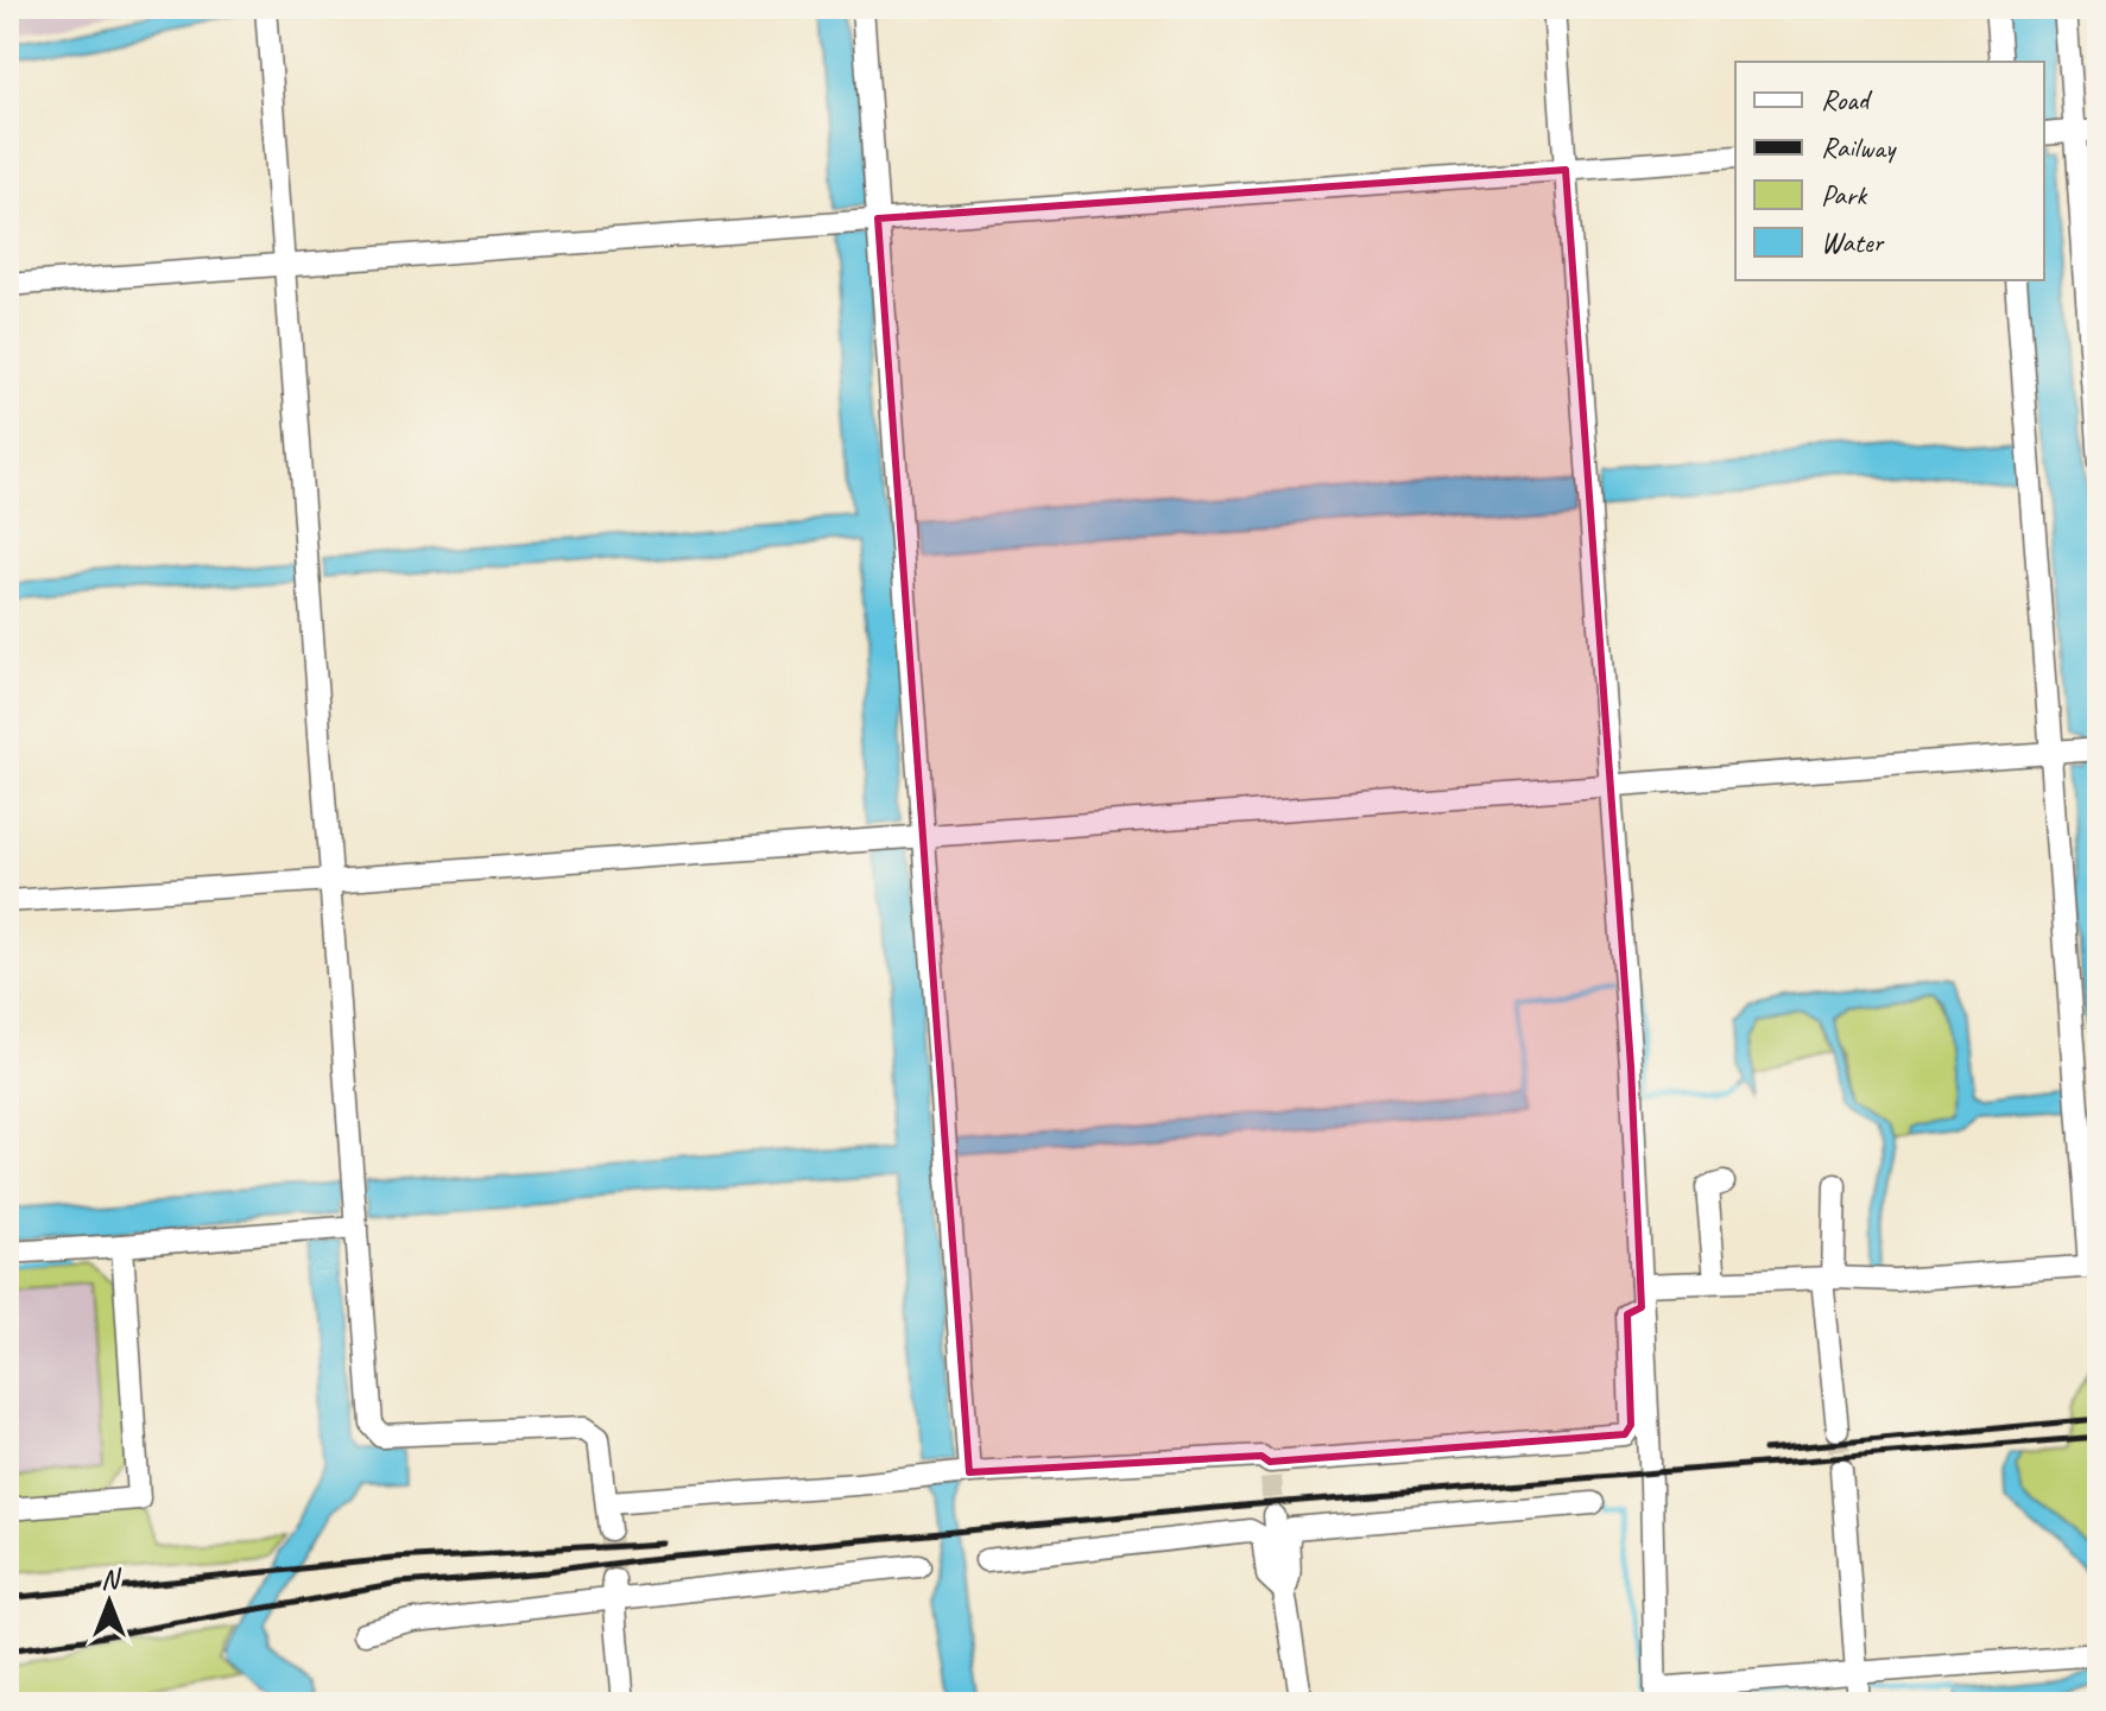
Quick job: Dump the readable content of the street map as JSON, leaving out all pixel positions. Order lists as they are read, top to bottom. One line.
{"legend":["Road","Railway","Park","Water"],"north":"top"}
